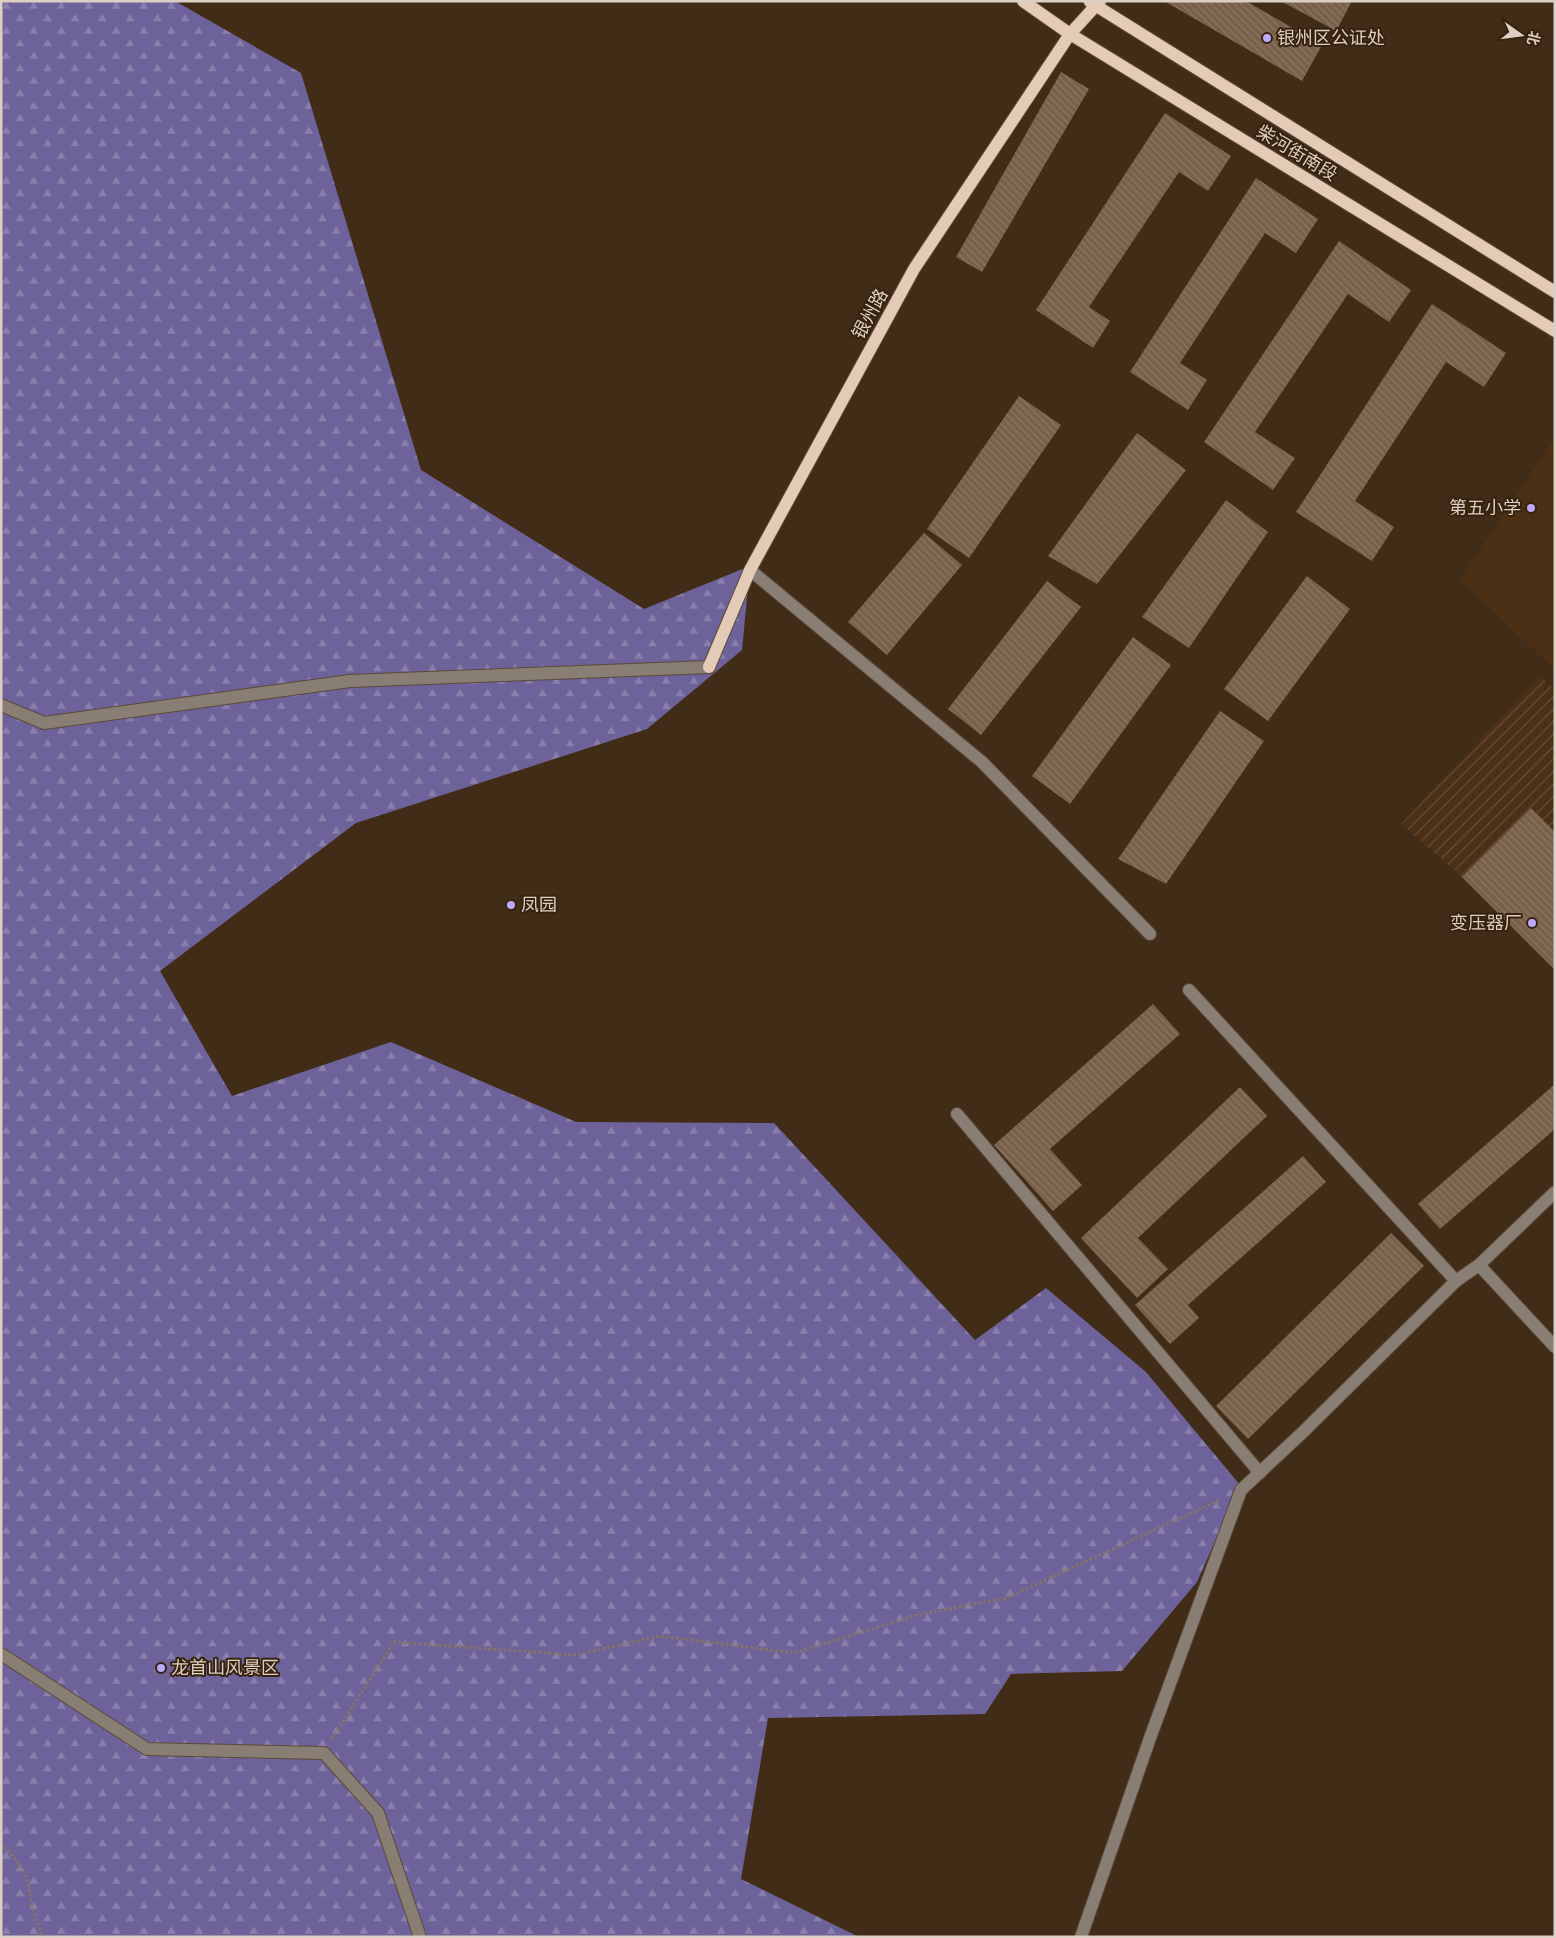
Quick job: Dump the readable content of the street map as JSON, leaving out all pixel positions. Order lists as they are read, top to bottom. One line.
{"streets":{"main road":["柴河街南段","银州路"]},"crossings":[["柴河街南段","银州路"]],"places":["银州区公证处","第五小学","凤园","变压器厂","龙首山风景区"],"north":"right"}
